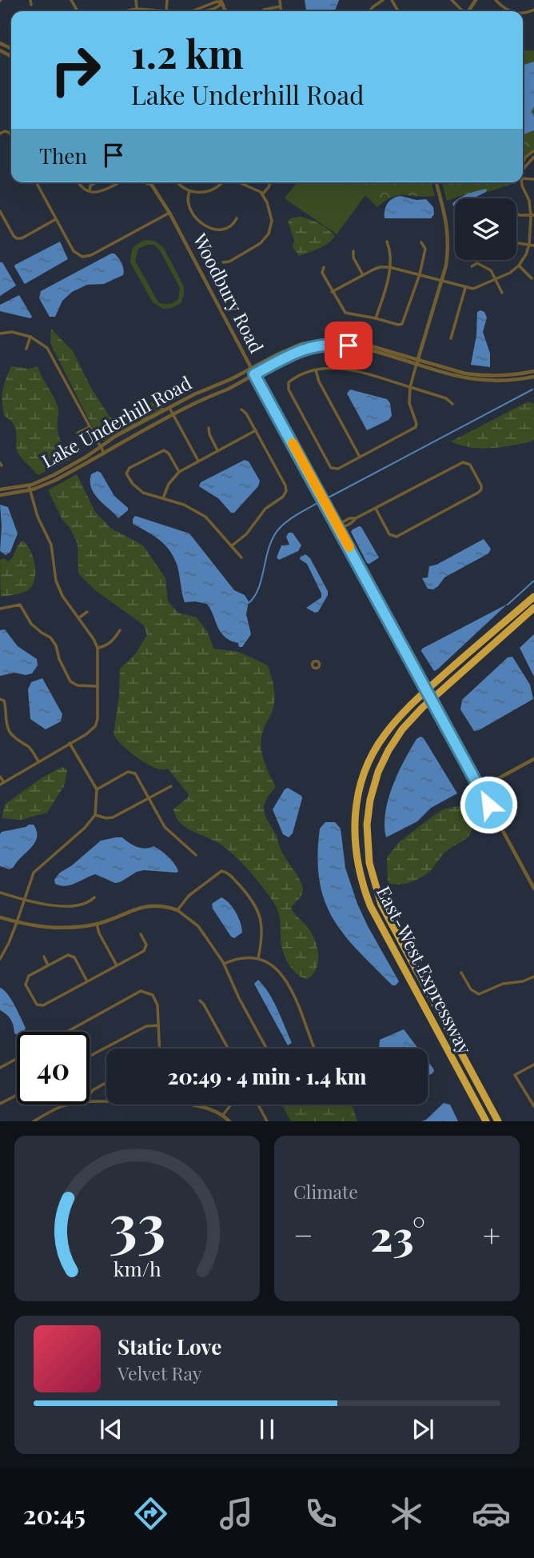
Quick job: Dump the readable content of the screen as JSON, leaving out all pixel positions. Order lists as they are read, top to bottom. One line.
{"streets":{"highway":["East-West Expressway"],"street":["Woodbury Road","Lake Underhill Road"]},"crossings":[["Woodbury Road","Lake Underhill Road"]],"page":{"turn":["1.2 km","Lake Underhill Road"],"then":"Then","limit":"40","trip":"20:49 · 4 min · 1.4 km","tile":"Climate","heat":["−","23°","+"],"song":["Static Love","Velvet Ray"],"tabs":"20:45","gauge":["33","km/h"]}}
